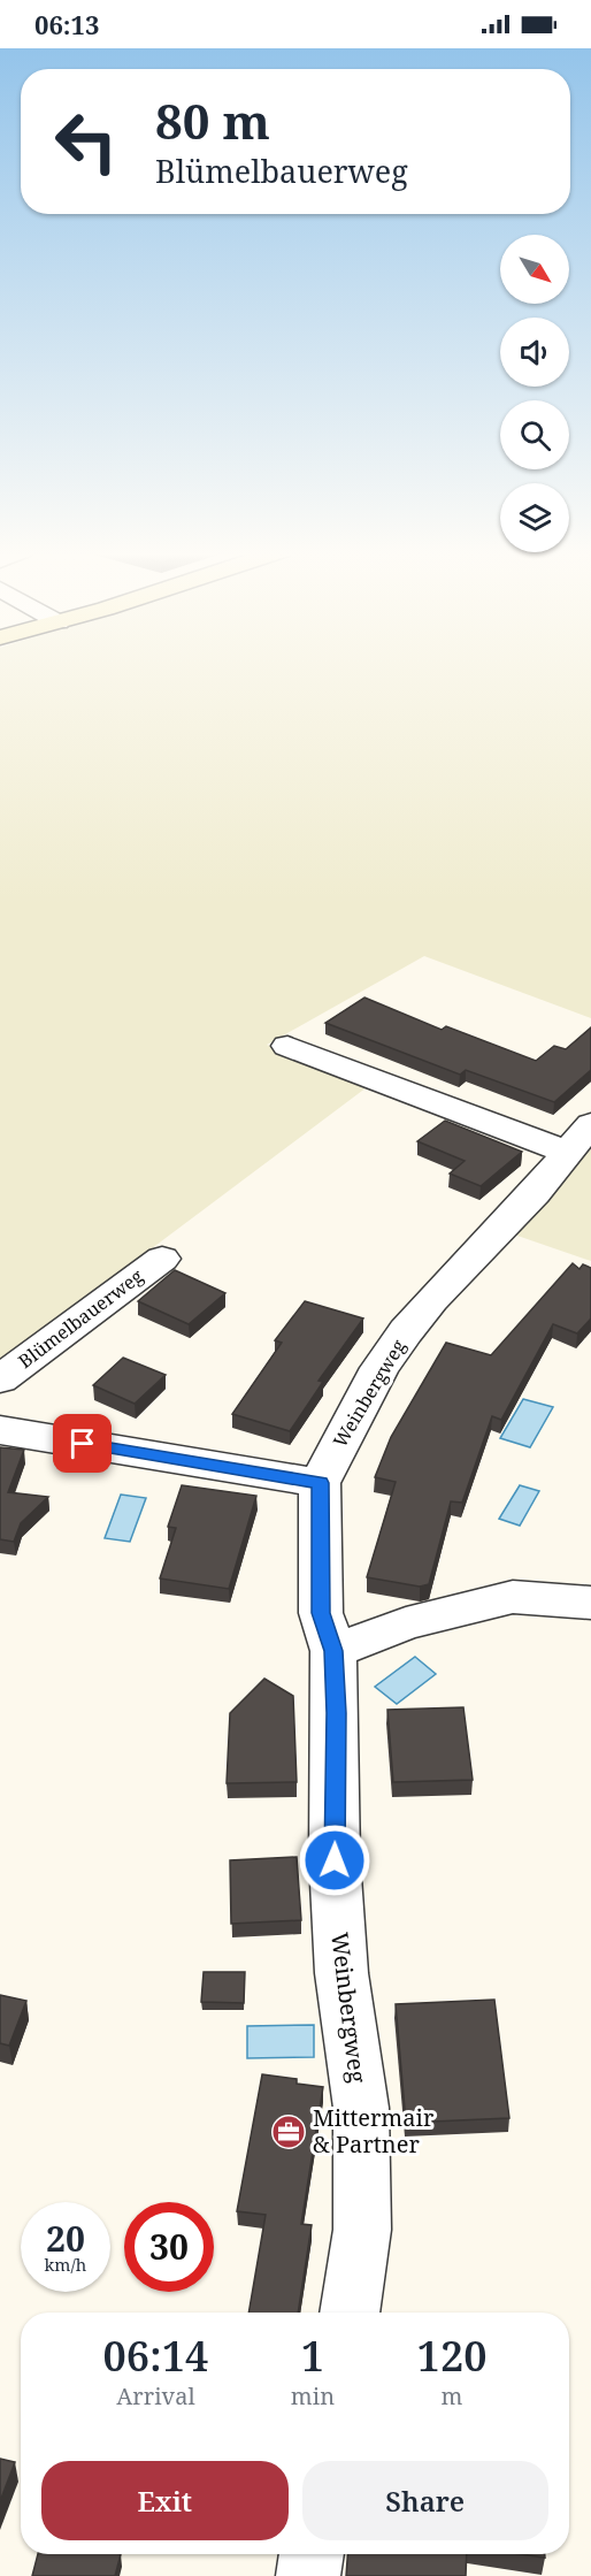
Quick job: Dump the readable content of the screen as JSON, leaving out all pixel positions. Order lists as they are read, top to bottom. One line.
{"streets":{"street":["Blümelbauerweg","Weinbergweg"]},"places":{"office":["Mittermair & Partner"]},"north":"bottom right","page":{"status":"06:13","turn":["80 m","Blümelbauerweg"],"speed":"20 km/h","limit":"30","eta":["06:14","Arrival","1","min","120","m"],"buttons":["Exit","Share"]}}
